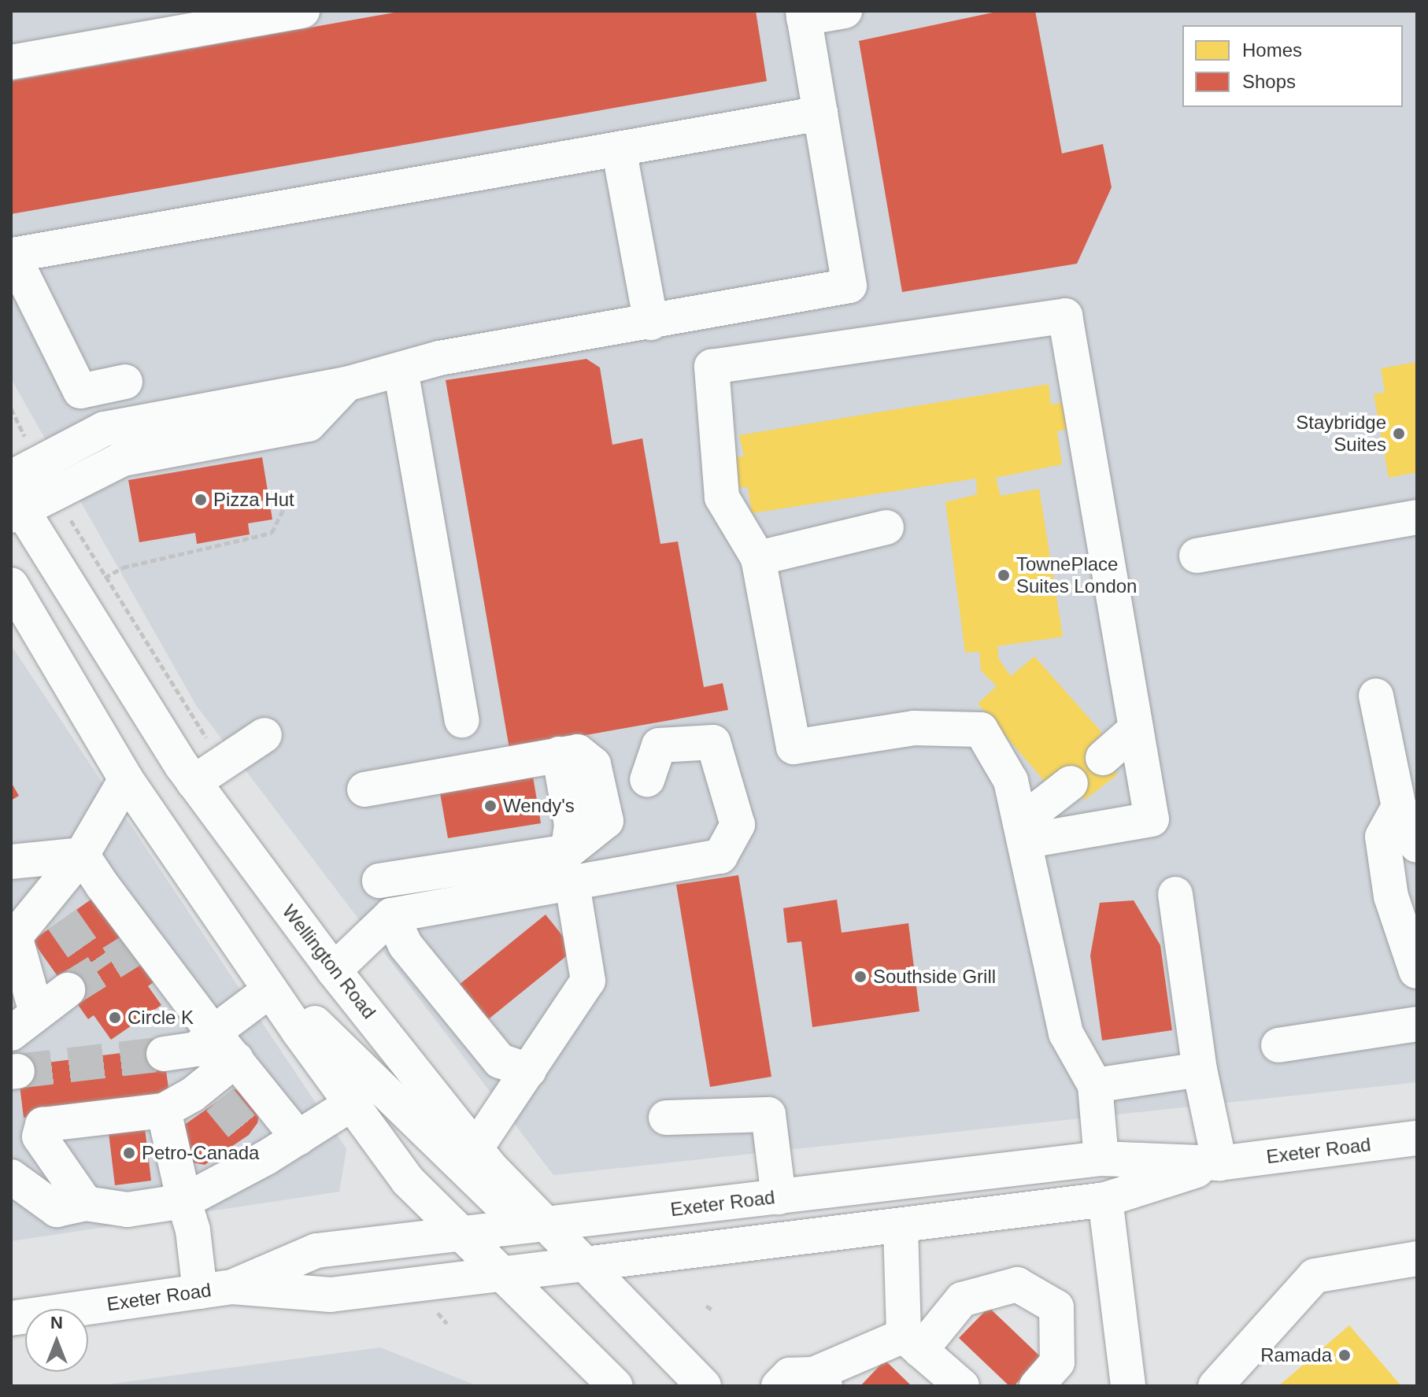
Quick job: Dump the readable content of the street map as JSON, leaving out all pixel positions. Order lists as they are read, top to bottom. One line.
{"streets":{"main road":["Wellington Road","Exeter Road"]},"crossings":[["Wellington Road","Exeter Road"]],"places":["Staybridge Suites","Pizza Hut","TownePlace Suites London","Wendy's","Southside Grill","Circle K","Petro-Canada","Ramada"],"legend":["Homes","Shops"],"north":"top"}
